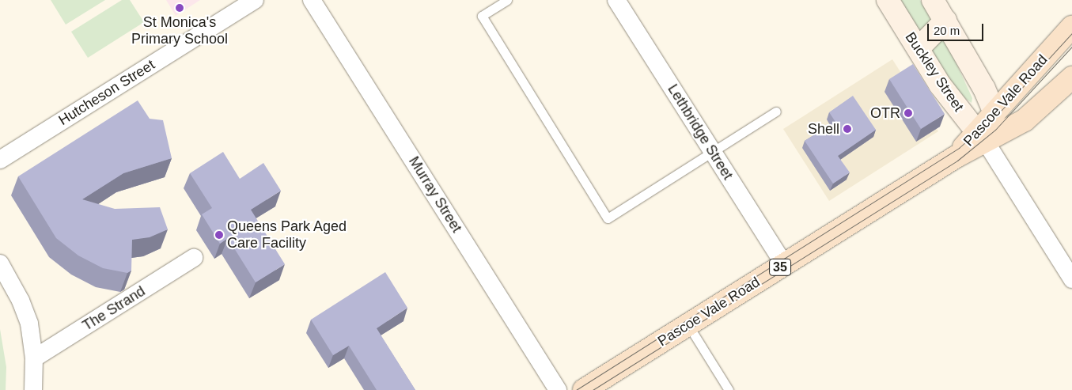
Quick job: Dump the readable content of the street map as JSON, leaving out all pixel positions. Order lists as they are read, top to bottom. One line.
{"streets":{"main road":["Buckley Street","Pascoe Vale Road","35"],"street":["Hutcheson Street","Lethbridge Street","Murray Street","The Strand"]},"crossings":[["Buckley Street","Pascoe Vale Road"],["Pascoe Vale Road","Lethbridge Street"]],"places":["St Monica's Primary School","OTR","Shell","Queens Park Aged Care Facility"],"scale_bar":"20 m"}
